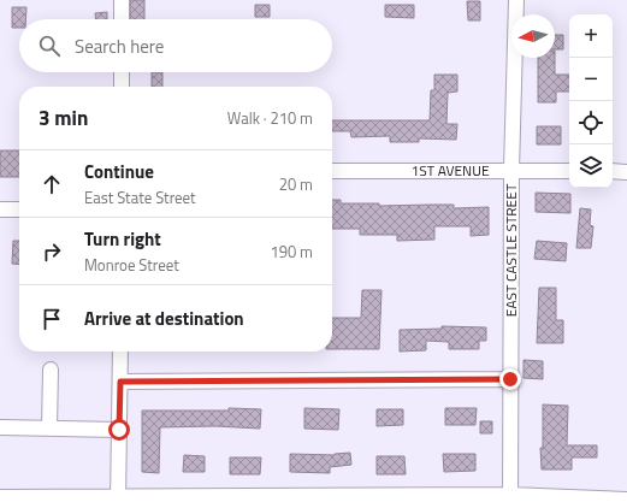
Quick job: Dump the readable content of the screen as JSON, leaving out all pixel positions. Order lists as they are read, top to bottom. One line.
{"streets":{"street":["1ST AVENUE","EAST CASTLE STREET"]},"crossings":[["1ST AVENUE","EAST CASTLE STREET"]],"north":"left","page":{"map_buttons":["+","−"],"search":"Search here","heading":["3 min","Walk · 210 m"],"list":[["Continue","East State Street","20 m"],["Turn right","Monroe Street","190 m"],"Arrive at destination"]}}
